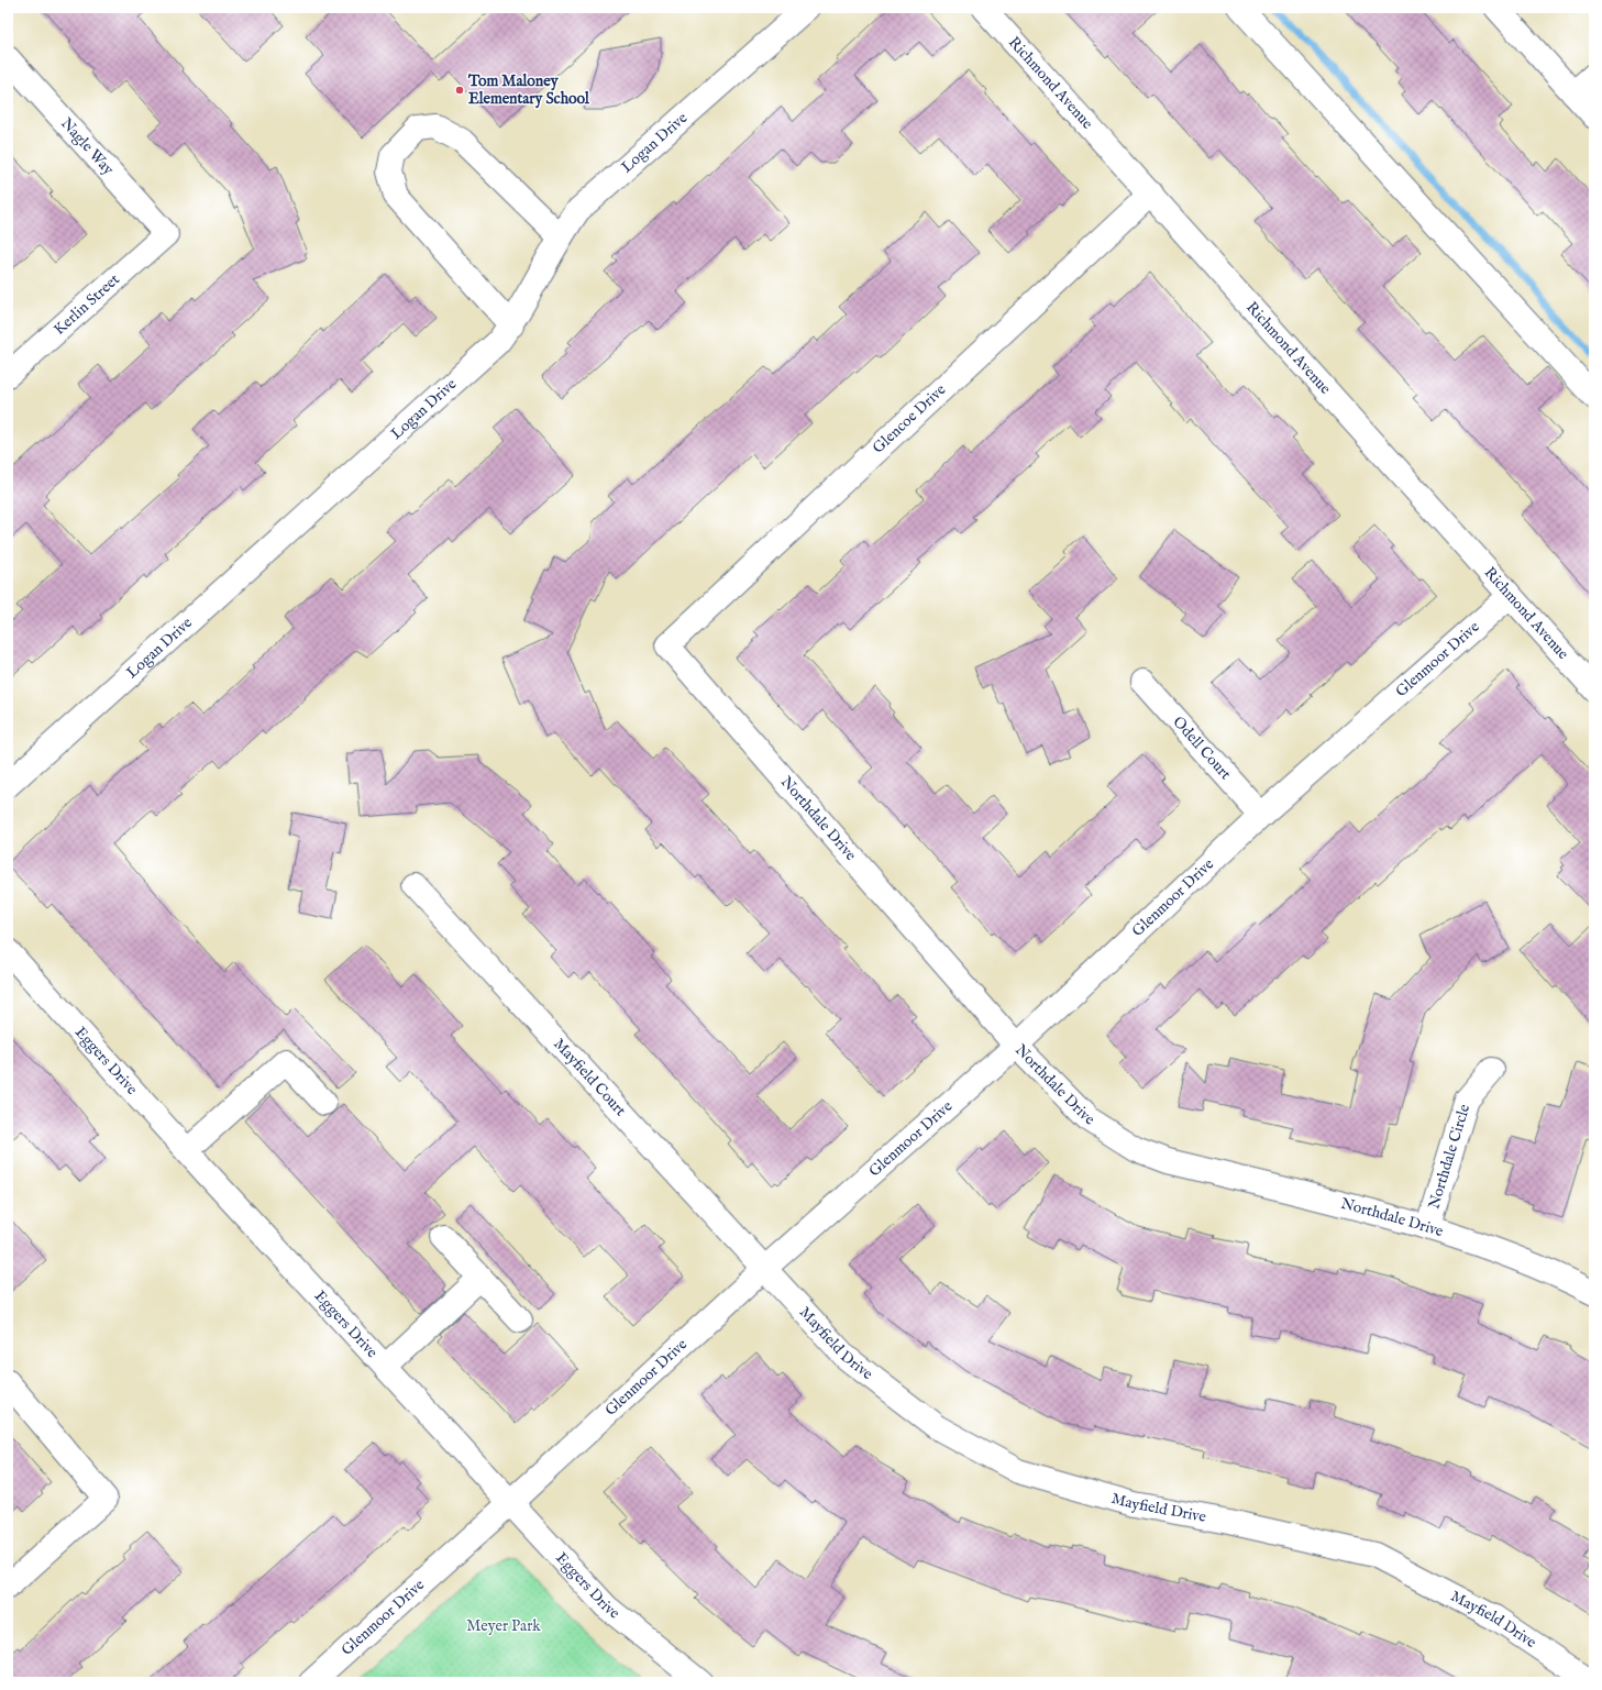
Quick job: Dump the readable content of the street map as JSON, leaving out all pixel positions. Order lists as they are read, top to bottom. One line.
{"streets":{"street":["Richmond Avenue","Logan Drive","Nagle Way","Kerlin Street","Glencoe Drive","Glenmoor Drive","Odell Court","Northdale Drive","Eggers Drive","Mayfield Court","Northdale Circle","Mayfield Drive"]},"crossings":[["Richmond Avenue","Glencoe Drive"],["Richmond Avenue","Glenmoor Drive"],["Nagle Way","Kerlin Street"],["Glencoe Drive","Northdale Drive"],["Glenmoor Drive","Odell Court"],["Glenmoor Drive","Northdale Drive"],["Glenmoor Drive","Eggers Drive"],["Glenmoor Drive","Mayfield Court"],["Glenmoor Drive","Mayfield Drive"],["Northdale Drive","Northdale Circle"],["Mayfield Court","Mayfield Drive"]],"parks":["Meyer Park"],"places":["Tom Maloney Elementary School"]}
